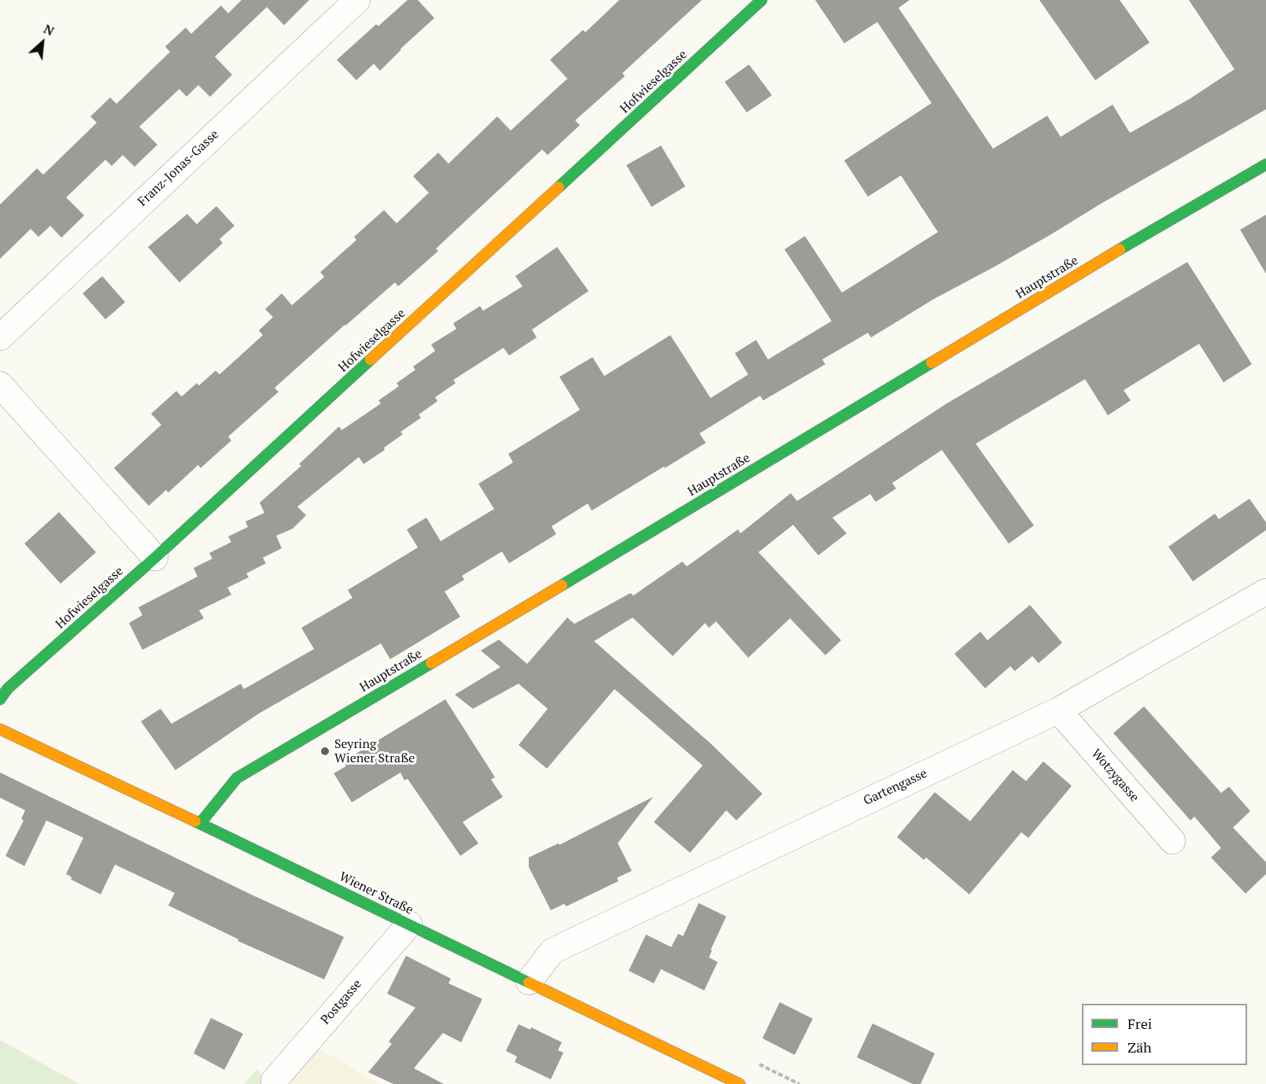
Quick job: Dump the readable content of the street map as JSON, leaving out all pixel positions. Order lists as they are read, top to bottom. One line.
{"streets":{"street":["Hofwieselgasse","Franz-Jonas-Gasse","Hauptstraße","Wotzygasse","Gartengasse","Wiener Straße","Postgasse"]},"crossings":[["Hauptstraße","Wiener Straße"],["Wotzygasse","Gartengasse"],["Gartengasse","Wiener Straße"],["Wiener Straße","Postgasse"]],"places":["Seyring Wiener Straße"],"legend":["Frei","Zäh"],"north":"top right"}
